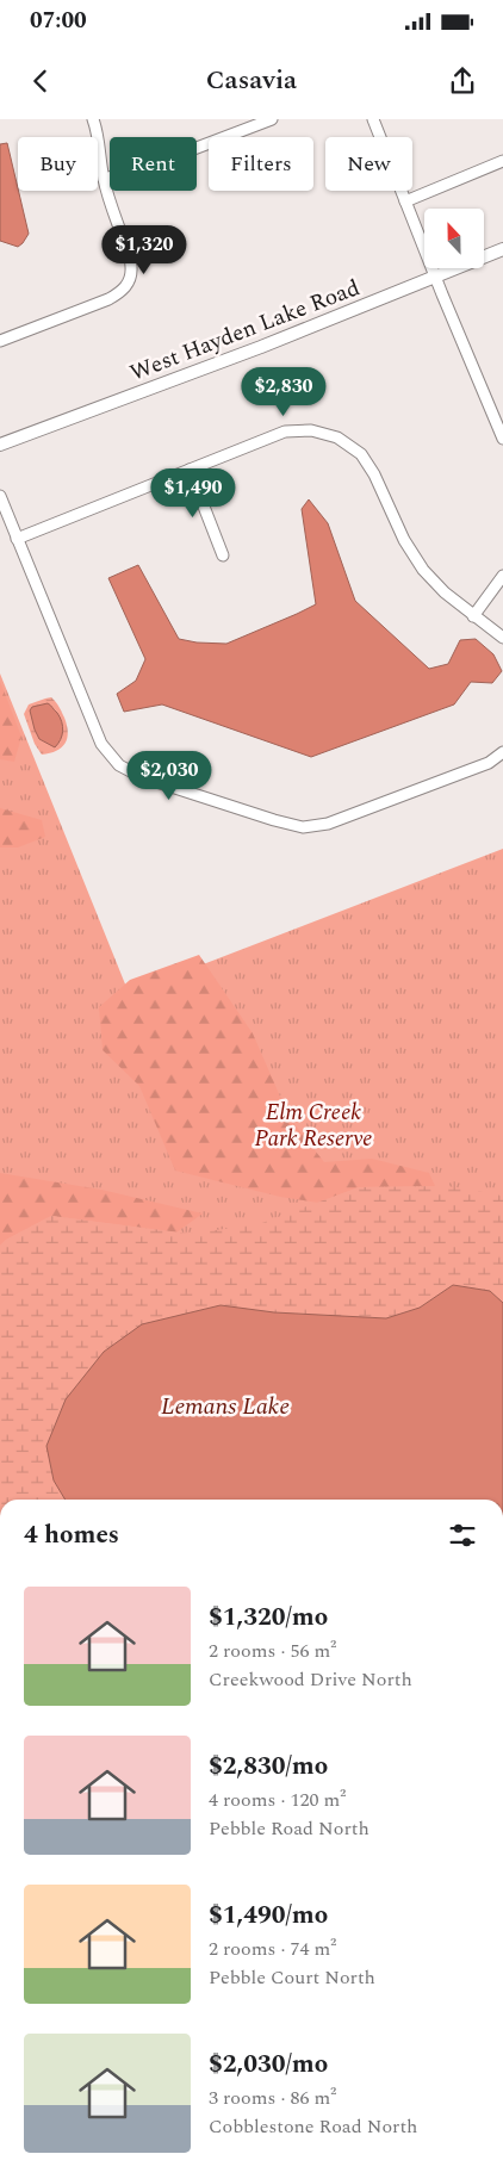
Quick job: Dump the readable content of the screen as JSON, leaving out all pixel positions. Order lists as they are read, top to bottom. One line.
{"streets":{"main road":["West Hayden Lake Road"]},"water":["Lemans Lake"],"parks":["Elm Creek Park Reserve"],"north":"top","page":{"status":"07:00","header":"Casavia","chip":["Buy","Rent","Filters","New"],"price":["$1,320","$2,830","$1,490","$2,030"],"heading":"4 homes","list":[{"name":"$1,320/mo","note":"2 rooms · 56 m² · Creekwood Drive North"},{"name":"$2,830/mo","note":"4 rooms · 120 m² · Pebble Road North"},{"name":"$1,490/mo","note":"2 rooms · 74 m² · Pebble Court North"},{"name":"$2,030/mo","note":"3 rooms · 86 m² · Cobblestone Road North"}]}}
